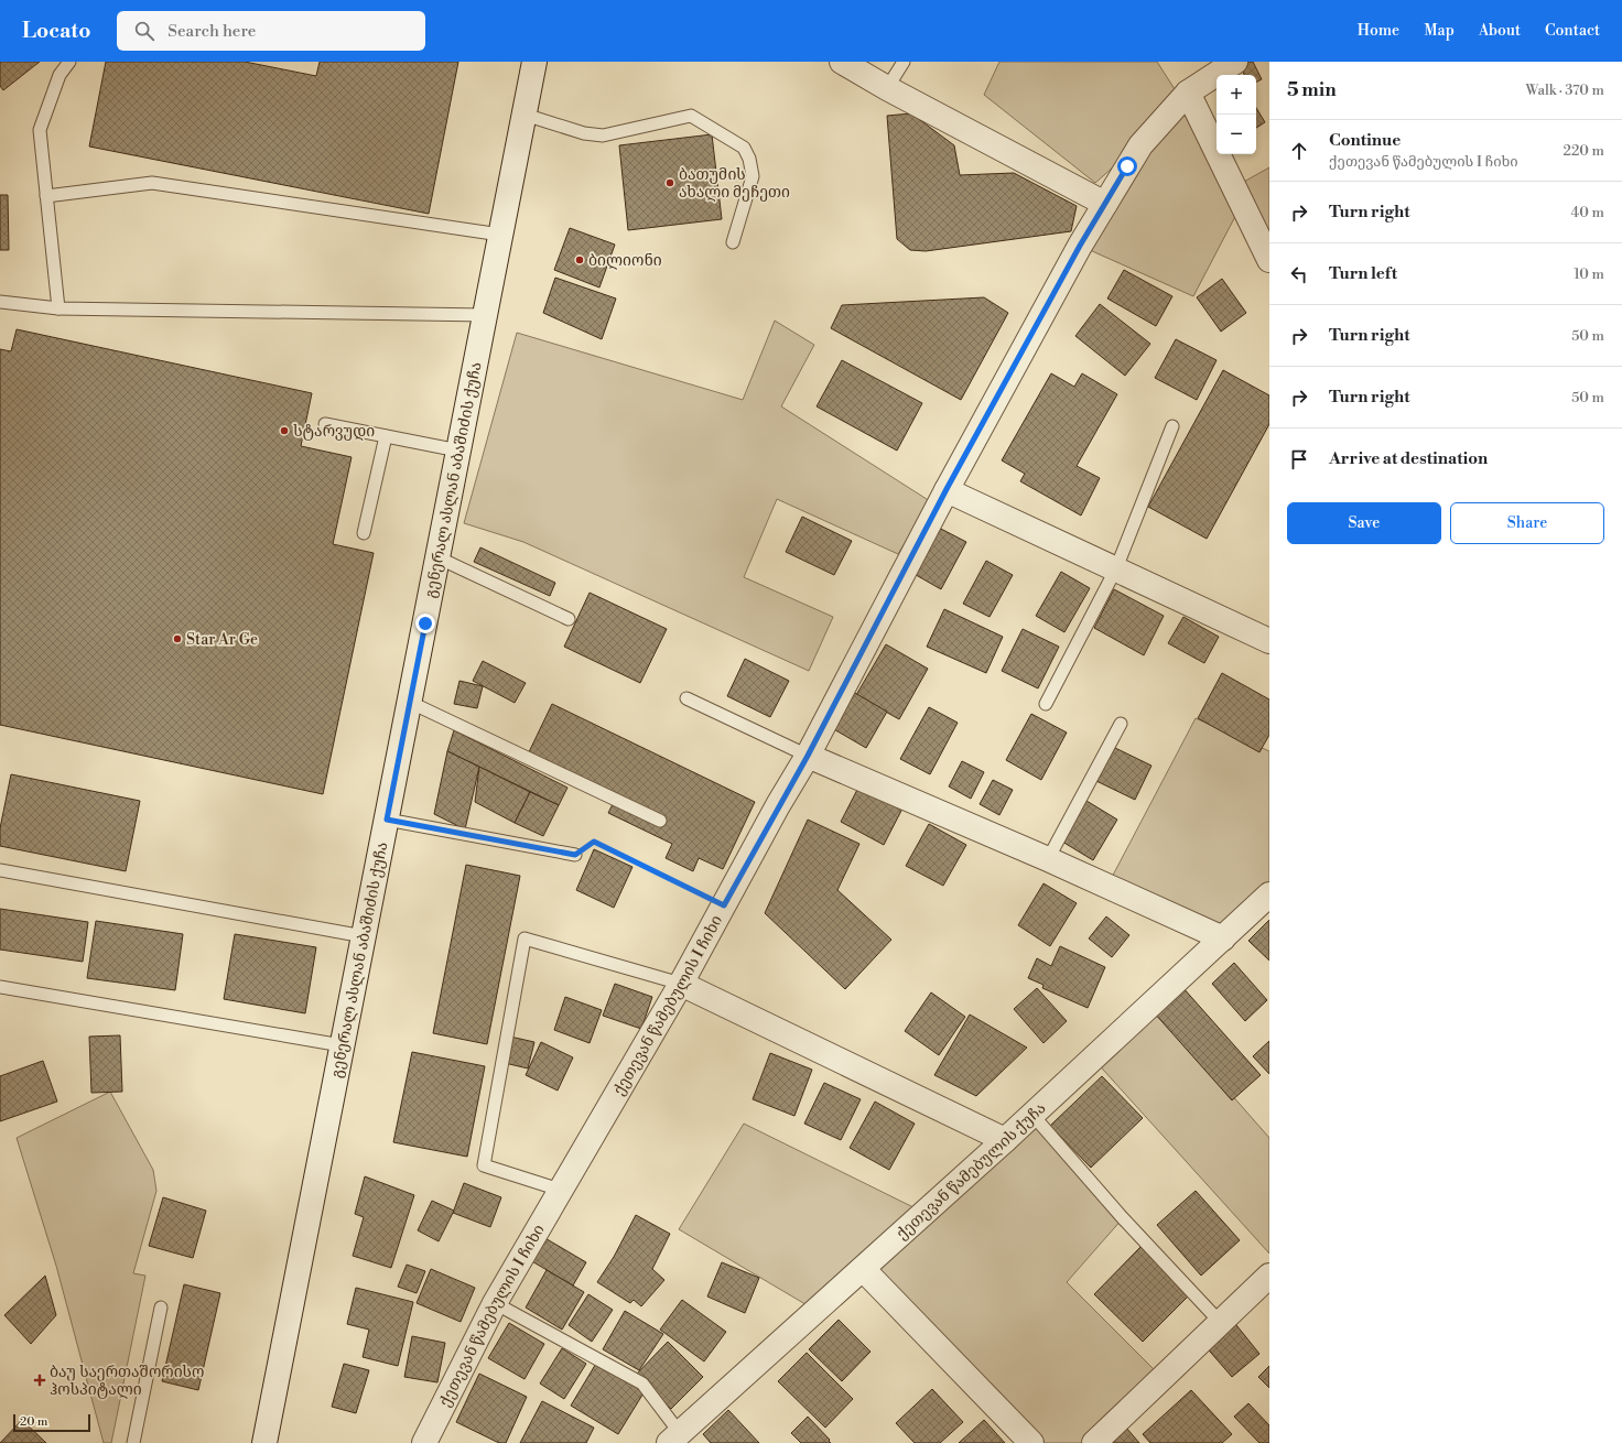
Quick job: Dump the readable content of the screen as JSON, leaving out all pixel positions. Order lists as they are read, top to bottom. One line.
{"streets":{"street":["გენერალ ასლან აბაშიძის ქუჩა","ქეთევან წამებულის I ჩიხი","ქეთევან წამებულის ქუჩა"]},"places":{"other":["ბათუმის ახალი მეჩეთი","ბილიონი","სტარვუდი","Star Ar Ge"],"health":["ბაუ საერთაშორისო ჰოსპიტალი"]},"scale_bar":"20 m","page":{"header":"Locato","search":"Search here","nav":["Home","Map","About","Contact"],"heading":["5 min","Walk · 370 m"],"map_buttons":["+","−"],"list":[["Continue","ქეთევან წამებულის I ჩიხი","220 m"],["Turn right","40 m"],["Turn left","10 m"],["Turn right","50 m"],["Turn right","50 m"],"Arrive at destination"],"buttons":["Save","Share"],"scale":"20 m"}}
